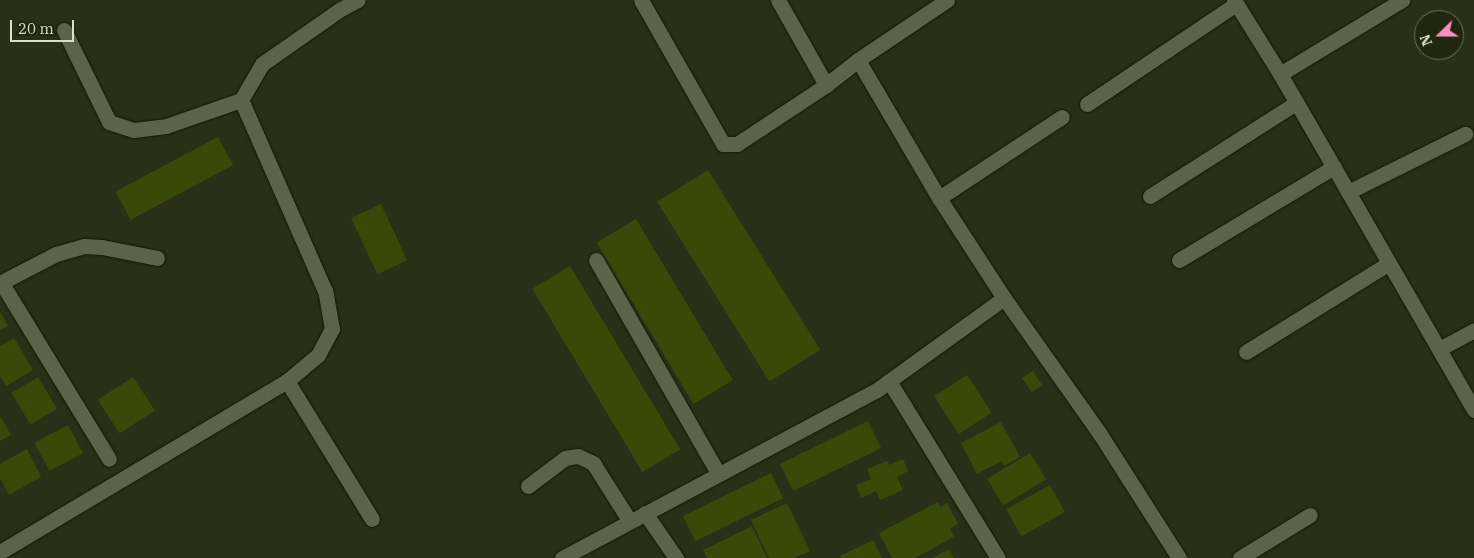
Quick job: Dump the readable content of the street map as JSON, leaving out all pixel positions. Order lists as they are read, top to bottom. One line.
{"scale_bar":"20 m","north":"left"}
